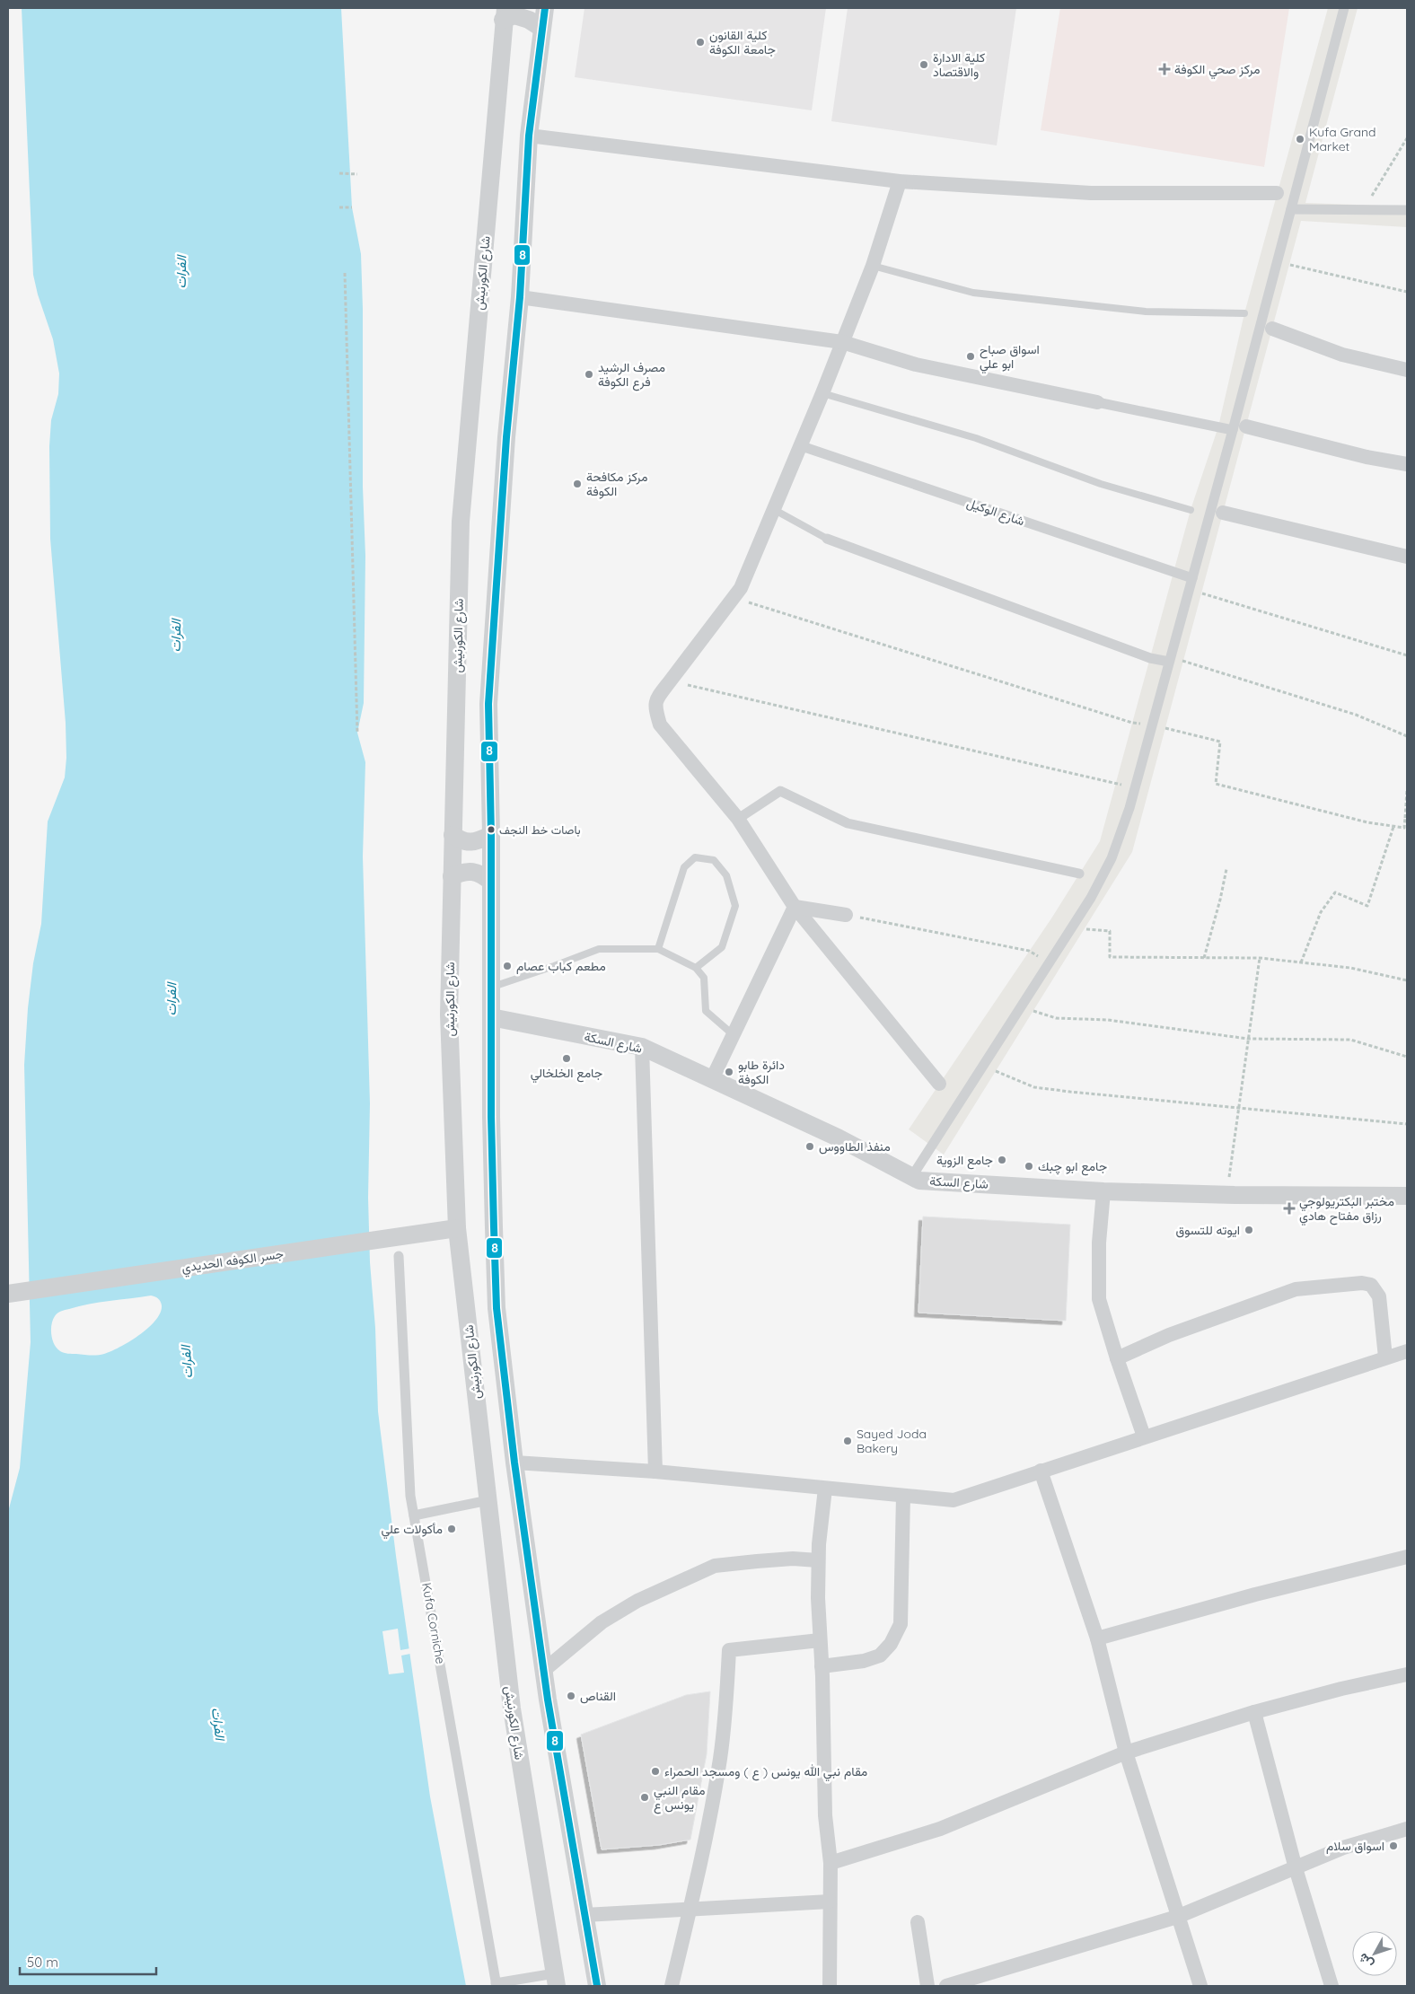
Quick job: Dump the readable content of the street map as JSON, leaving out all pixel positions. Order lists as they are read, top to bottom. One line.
{"streets":{"street":["شارع الكورنيش","شارع الوكيل","شارع السكة","جسر الکوفه الحديدي","Kufa Corniche"]},"crossings":[["شارع الكورنيش","جسر الکوفه الحديدي"]],"water":["الفرات"],"places":{"other":["كلية القانون جامعة الكوفة","كلية الادارة والاقتصاد","Kufa Grand Market","اسواق صباح ابو علي","مصرف الرشيد فرع الكوفة","مركز مكافحة الكوفة","باصات خط النجف","مطعم كباب عصام","جامع الخلخالي","دائرة طابو الكوفة","منفذ الطاووس","جامع الزوية","جامع ابو چبك","ايوته للتسوق","Sayed Joda Bakery","مأكولات علي","القناص","مقام نبي الله يونس ( ع ) ومسجد الحمراء","مقام النبي يونس ع","اسواق سلام"],"health":["مركز صحي الكوفة","مختبر البكتريولوجي رزاق مفتاح هادي"]},"lines":["transit line 8"],"scale_bar":"50 m","north":"bottom left"}
